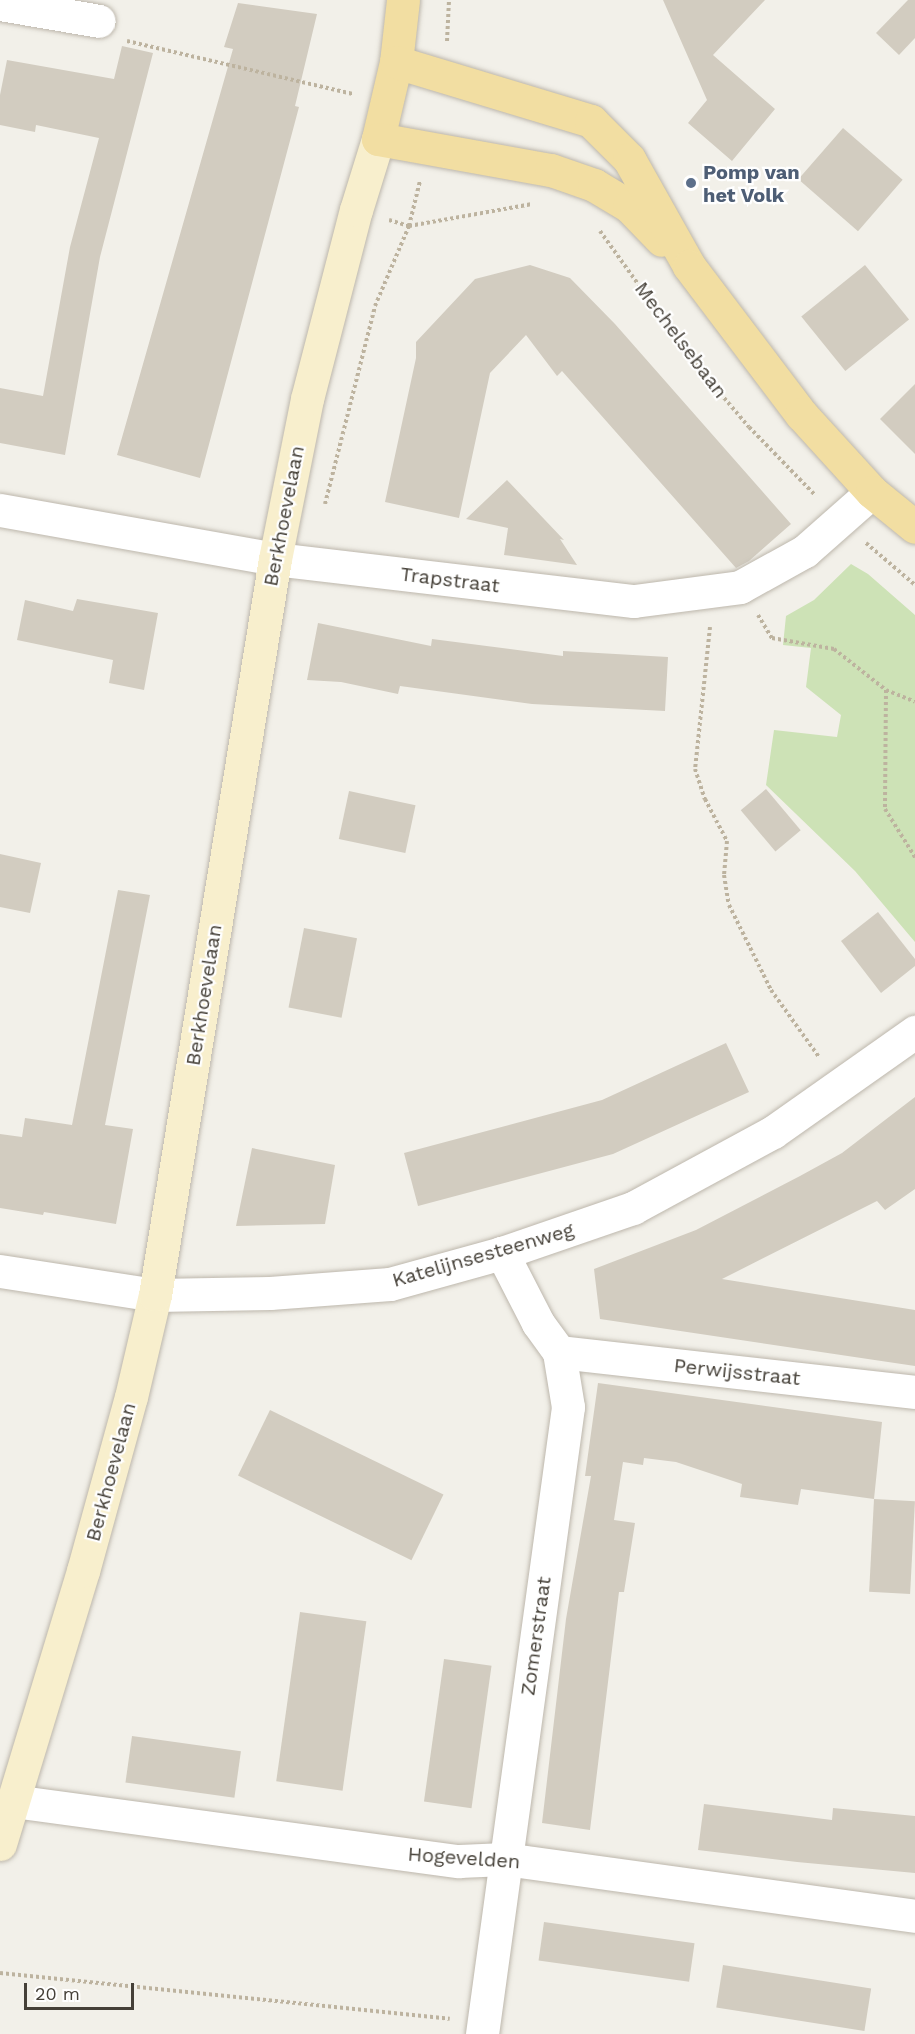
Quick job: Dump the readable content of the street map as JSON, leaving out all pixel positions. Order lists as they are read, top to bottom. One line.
{"streets":{"main road":["Berkhoevelaan"],"street":["Trapstraat","Katelijnsesteenweg","Perwijsstraat","Zomerstraat","Hogevelden"],"path":["Mechelsebaan"]},"crossings":[["Mechelsebaan","Trapstraat"],["Berkhoevelaan","Trapstraat"],["Berkhoevelaan","Katelijnsesteenweg"],["Berkhoevelaan","Hogevelden"],["Katelijnsesteenweg","Zomerstraat"],["Perwijsstraat","Zomerstraat"],["Zomerstraat","Hogevelden"]],"places":["Pomp van het Volk"],"scale_bar":"20 m"}
